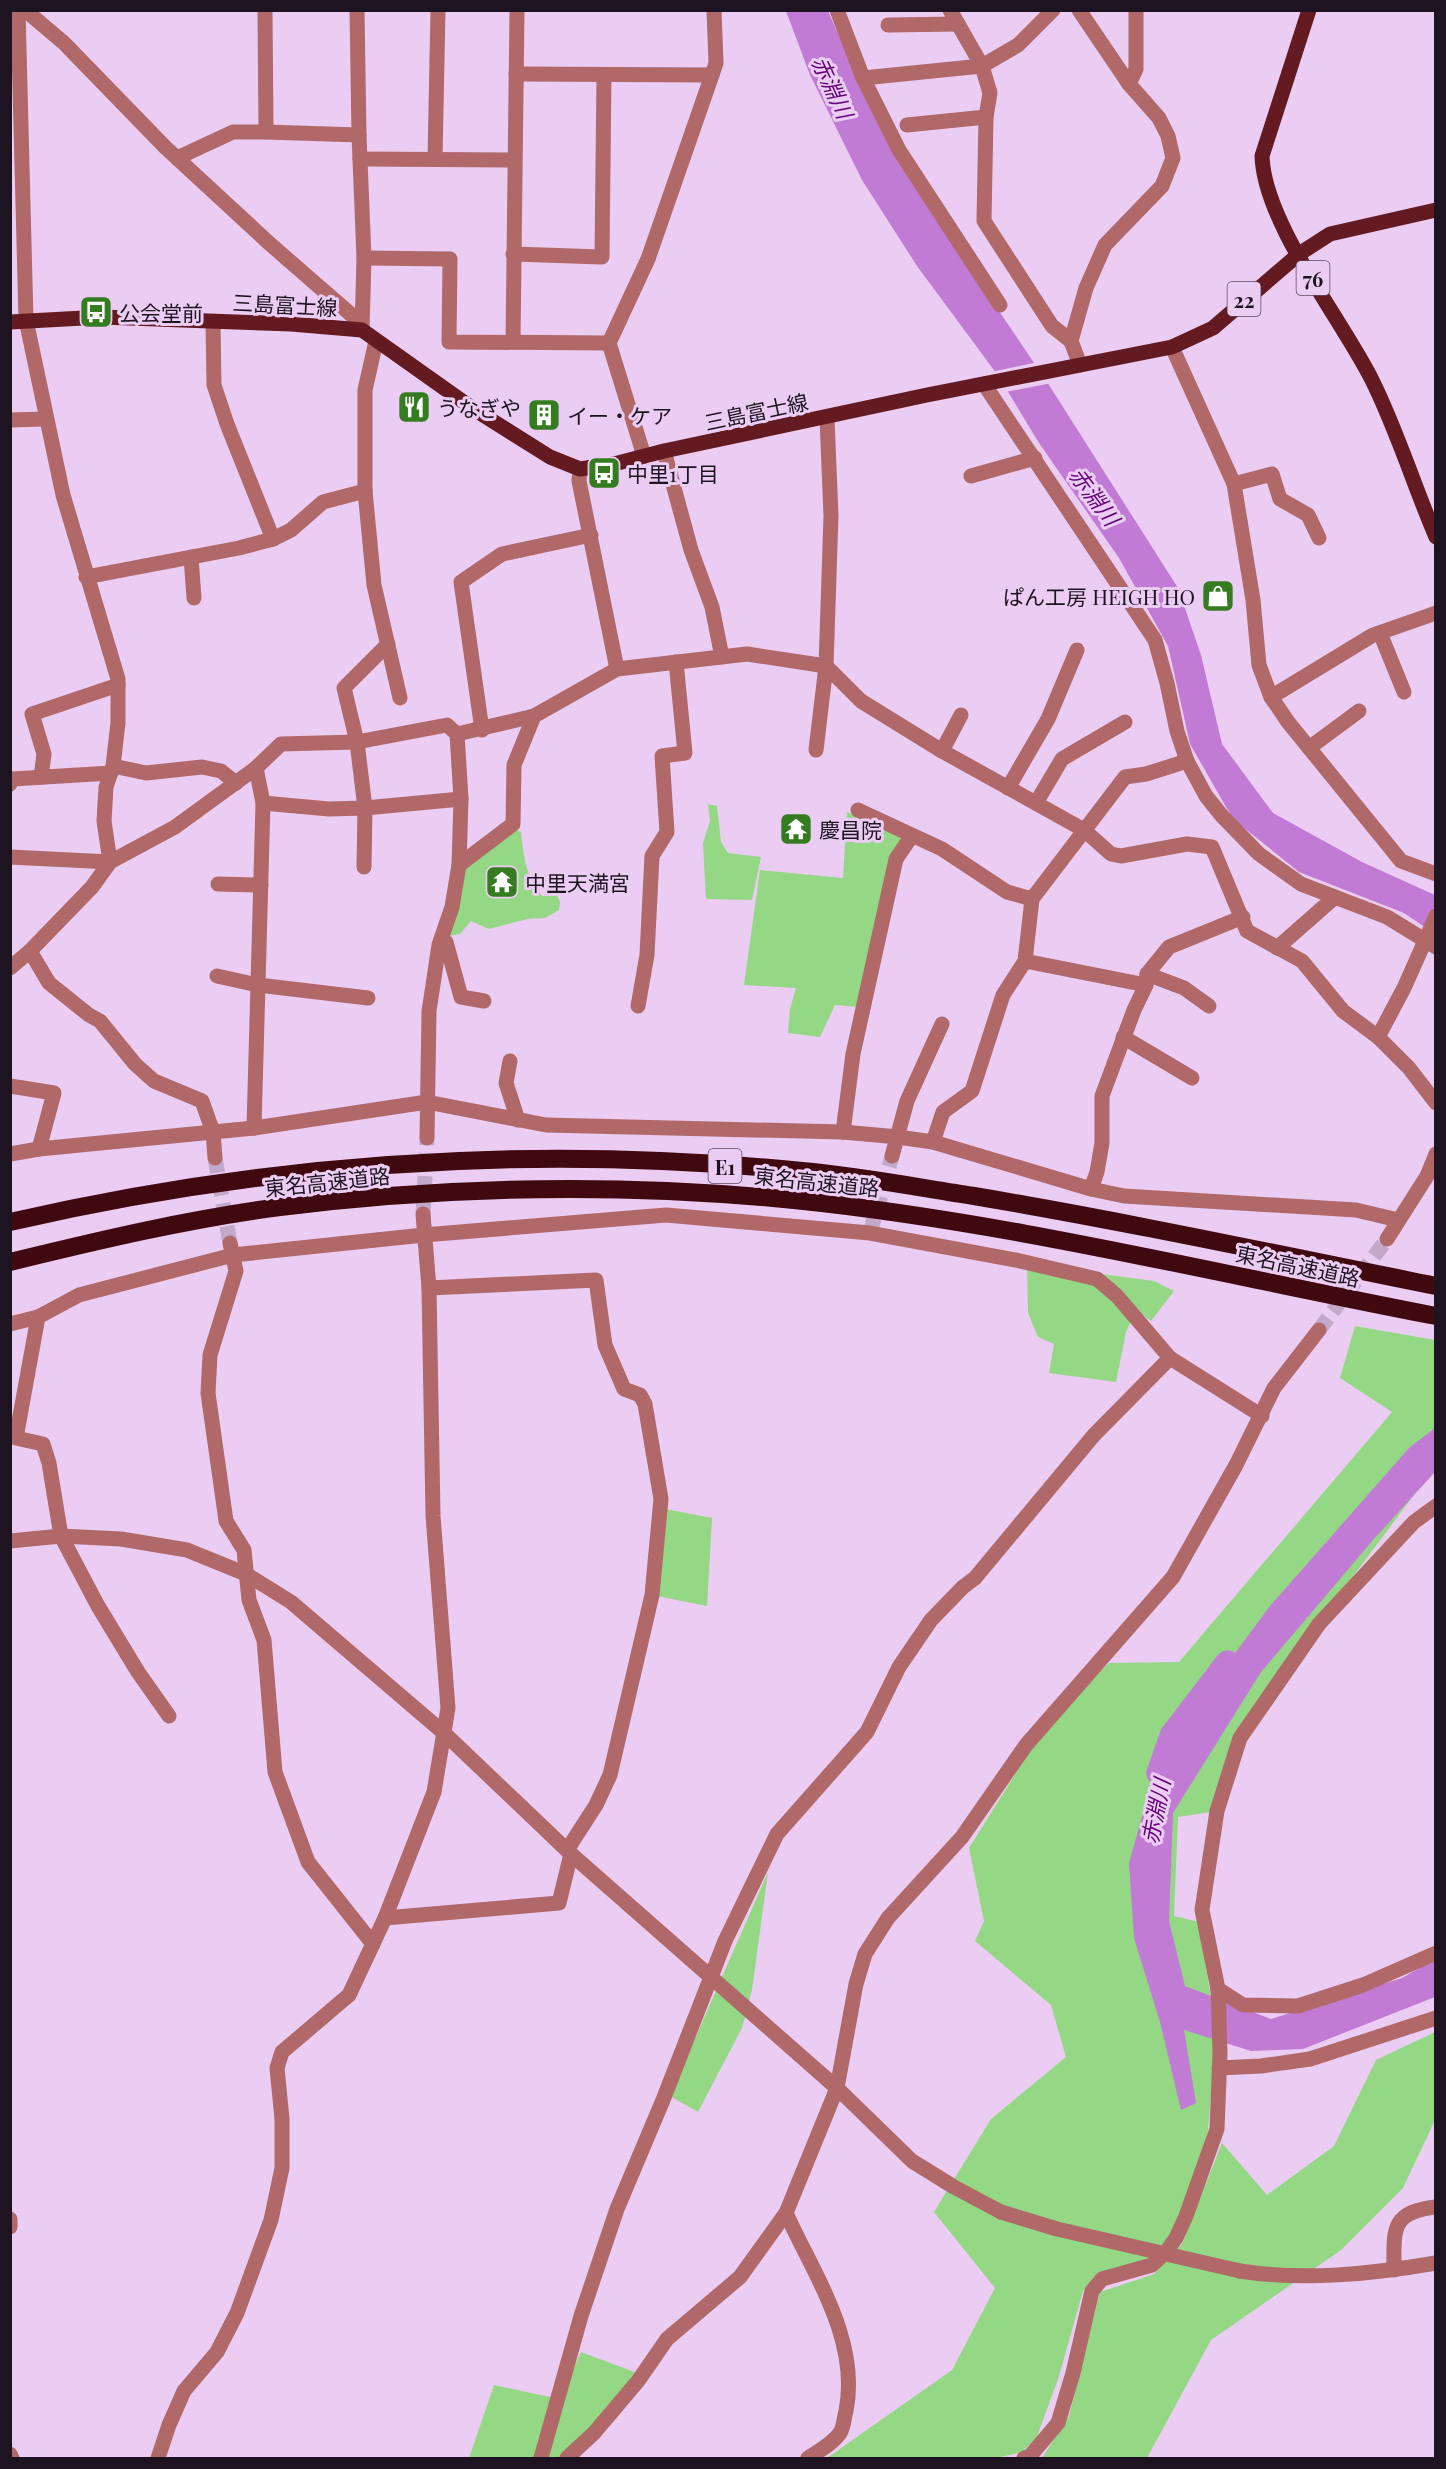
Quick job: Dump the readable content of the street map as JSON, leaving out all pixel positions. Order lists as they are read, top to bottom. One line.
{"streets":{"highway":["E1","東名高速道路"],"main road":["76","22","三島富士線"]},"crossings":[["76","三島富士線"]],"water":["赤淵川"],"places":{"bus stop":["公会堂前","中里1丁目"],"restaurant":["うなぎや"],"building":["イー・ケア"],"shop":["ぱん工房 HEIGH HO"],"temple":["慶昌院","中里天満宮"]}}
